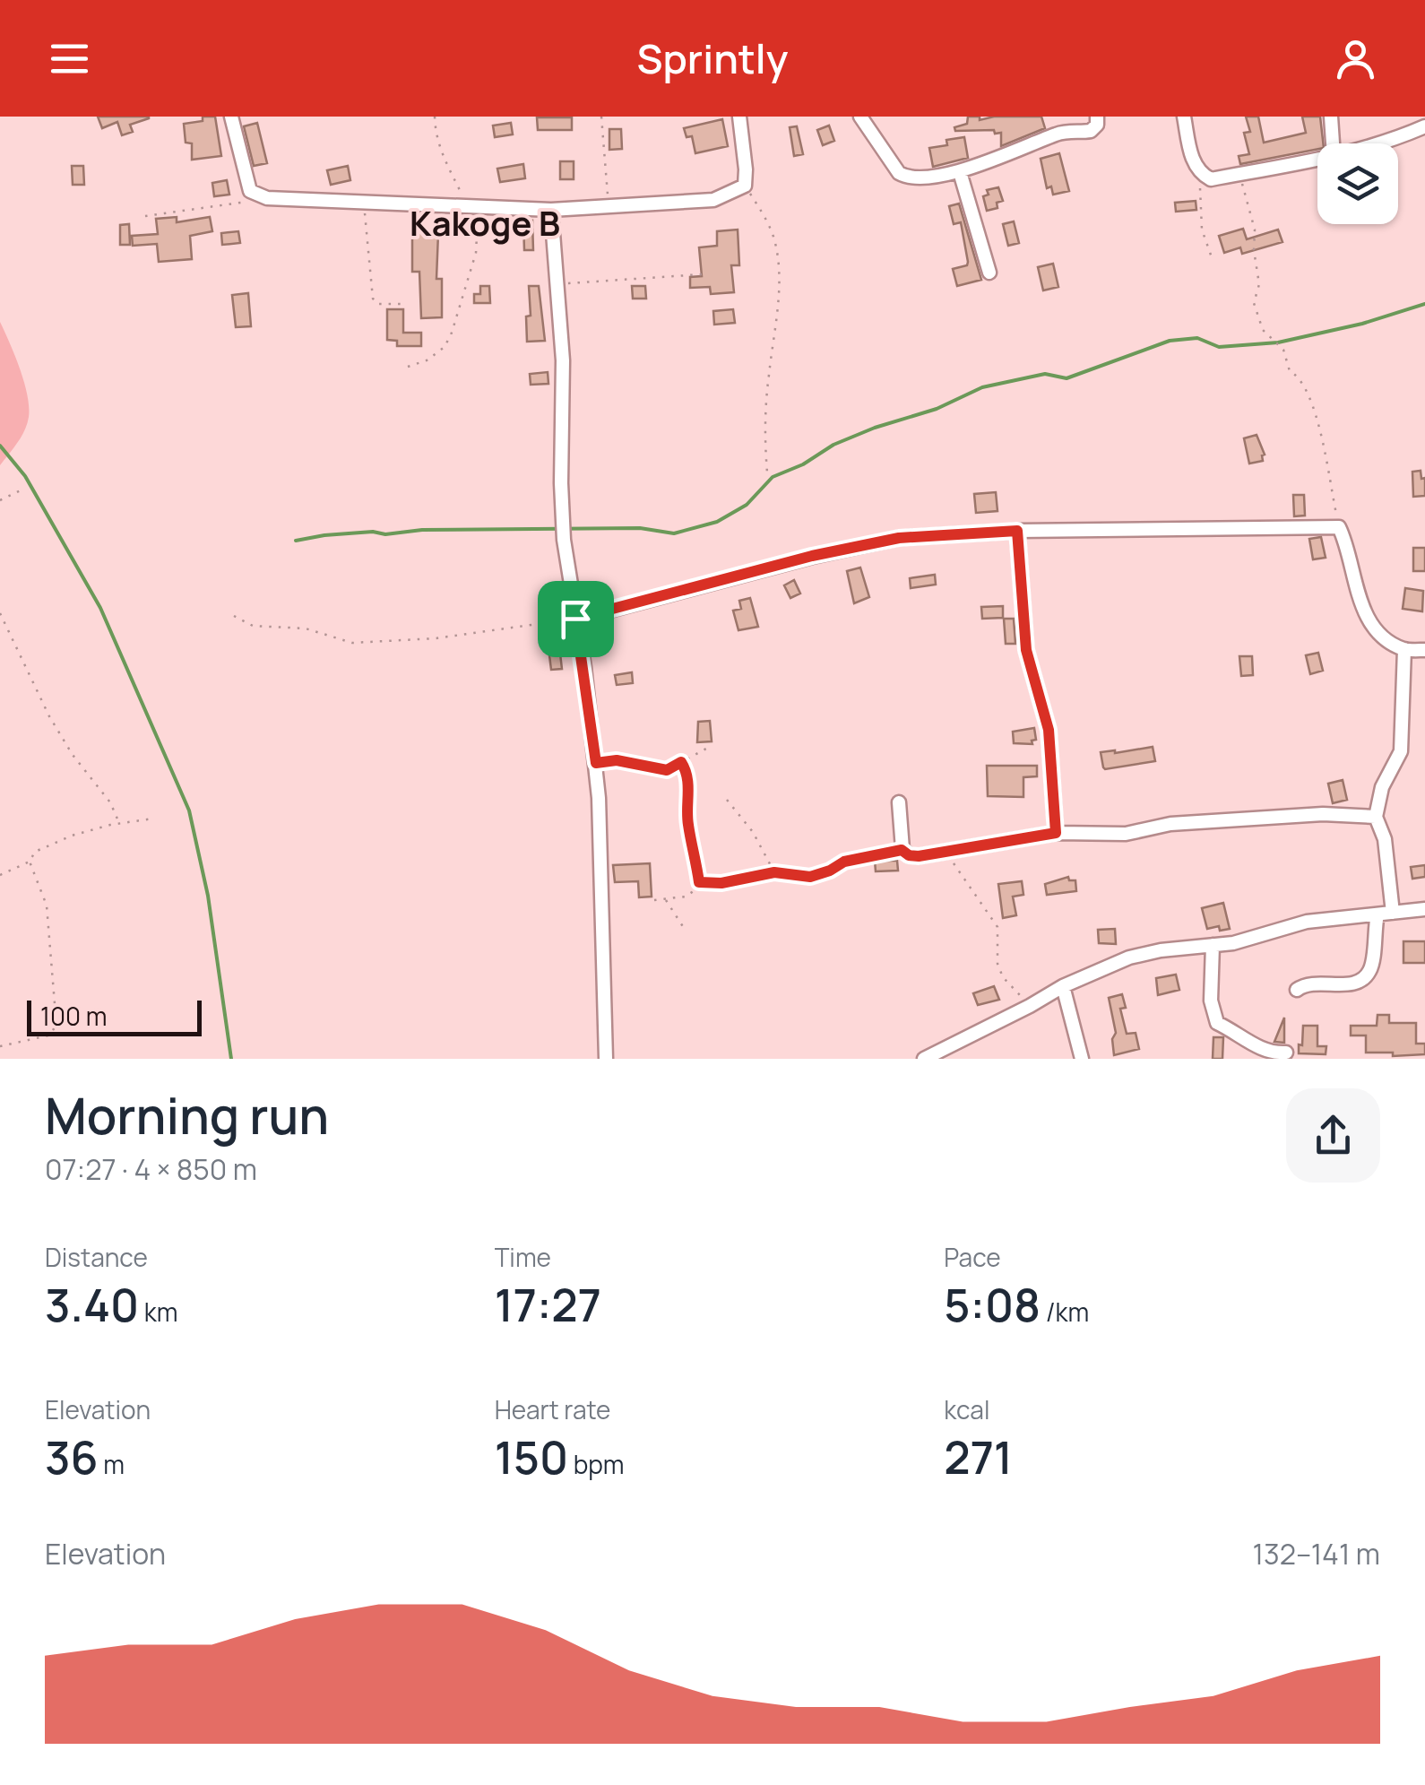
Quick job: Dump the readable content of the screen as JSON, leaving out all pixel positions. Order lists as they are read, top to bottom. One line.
{"districts":["Kakoge B"],"scale_bar":"100 m","page":{"header":"Sprintly","scale":"100 m","heading":["Morning run","07:27 · 4 × 850 m"],"stats":[["Distance","3.40 km"],["Time","17:27"],["Pace","5:08 /km"],["Elevation","36 m"],["Heart rate","150 bpm"],["kcal","271"]],"chart":["Elevation","132–141 m"]}}
